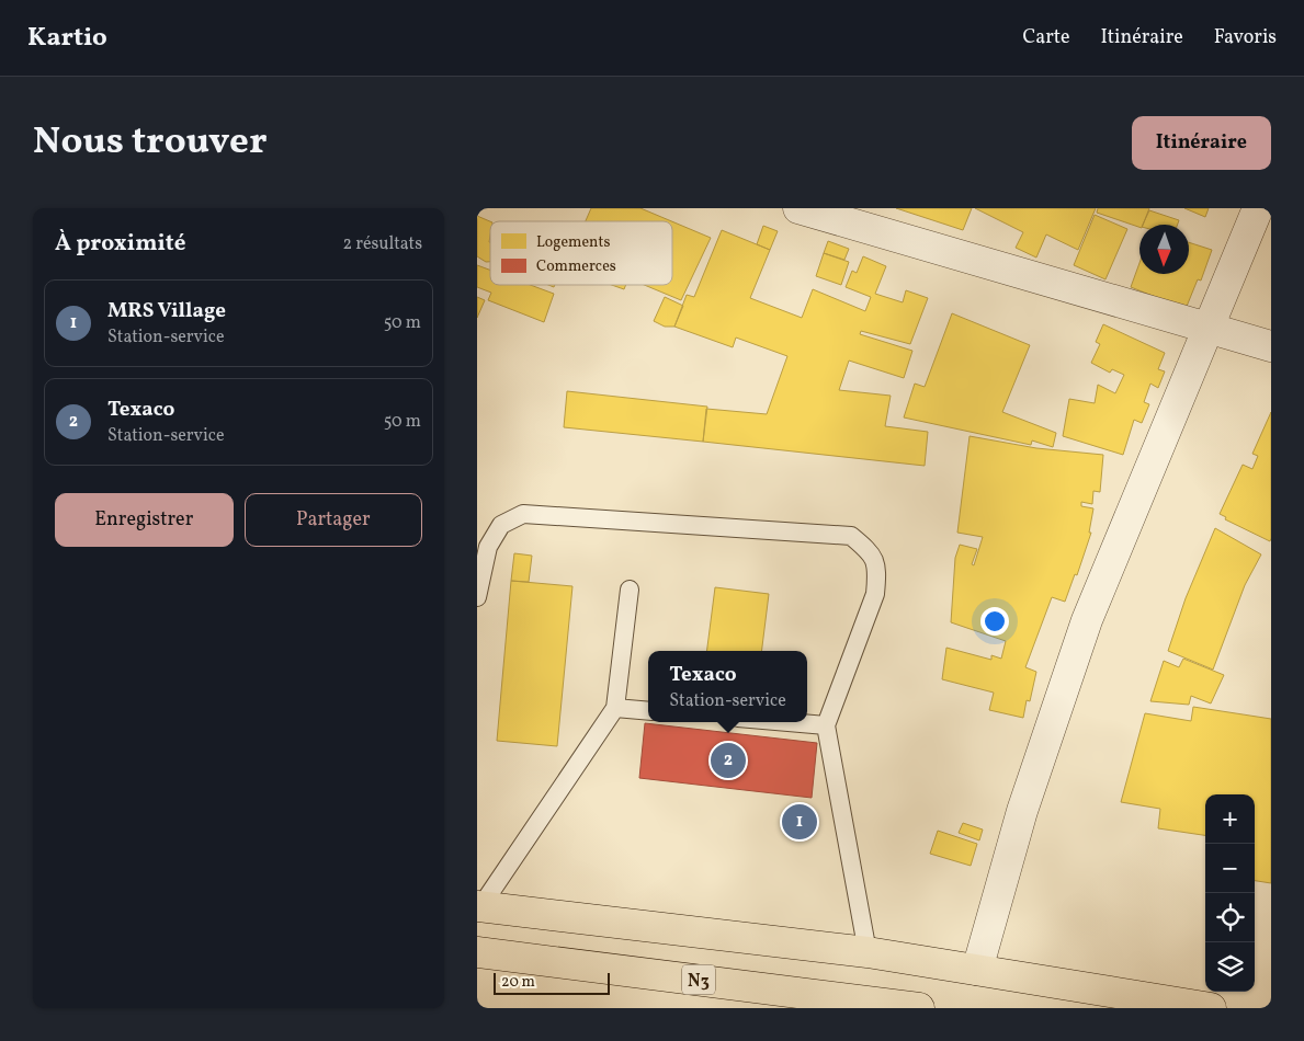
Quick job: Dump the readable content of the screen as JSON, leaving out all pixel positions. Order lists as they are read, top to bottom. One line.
{"streets":{"main road":["N3"]},"legend":["Logements","Commerces"],"scale_bar":"20 m","north":"bottom","page":{"header":"Kartio","nav":["Carte","Itinéraire","Favoris"],"title":"Nous trouver","buttons":["Itinéraire",["Enregistrer","Partager"]],"heading":["À proximité","2 résultats"],"list":[{"mark":"1","name":"MRS Village","note":"Station-service","value":"50 m"},{"mark":"2","name":"Texaco","note":"Station-service","value":"50 m"}],"popup":["Texaco","Station-service"],"pins":["2","1"],"map_buttons":["+","−"],"scale":"20 m"}}
